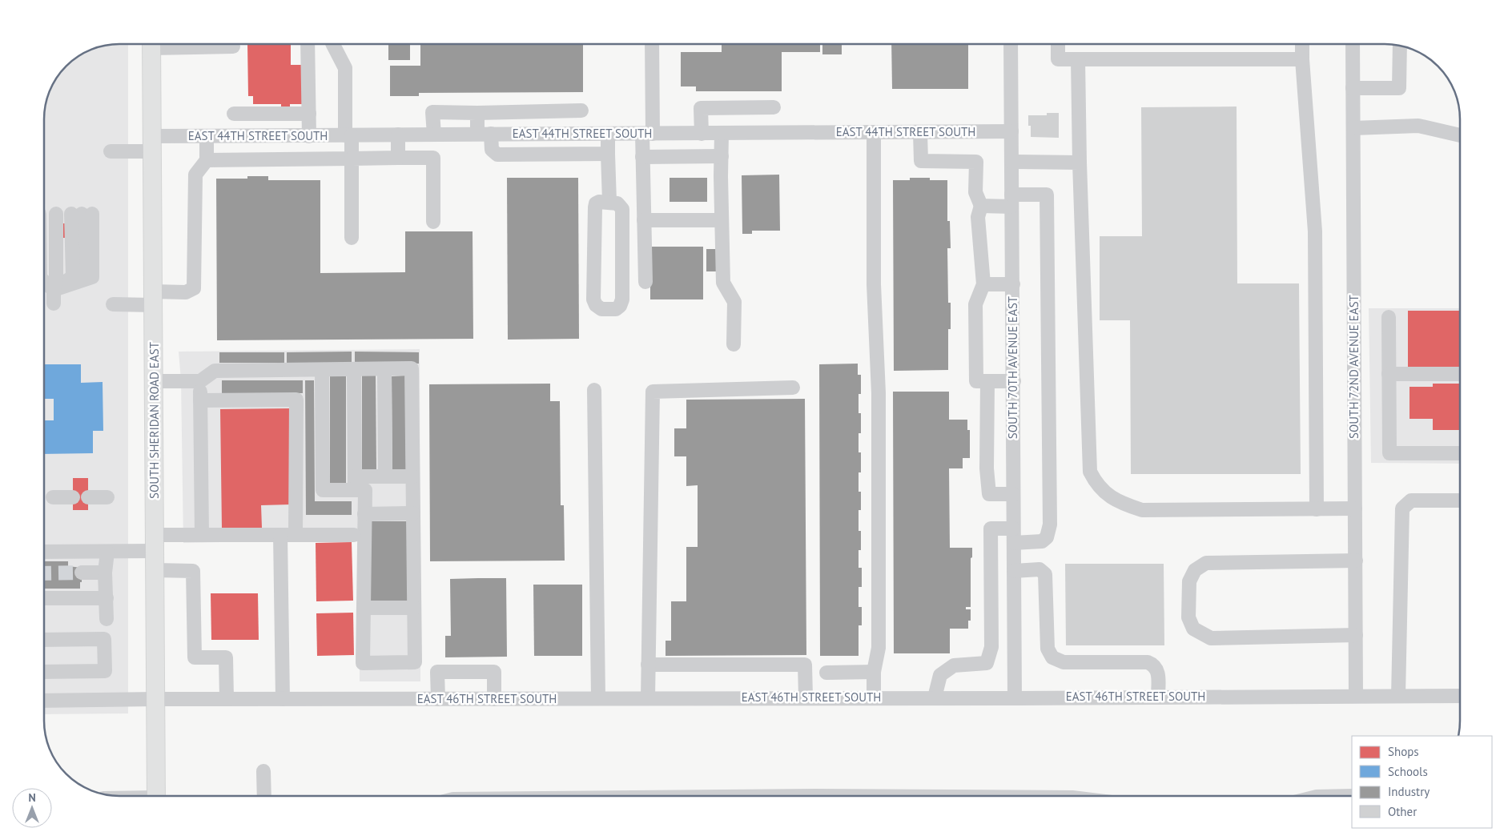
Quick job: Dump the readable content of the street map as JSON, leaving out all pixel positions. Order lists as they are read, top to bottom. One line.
{"streets":{"main road":["SOUTH SHERIDAN ROAD EAST"],"street":["EAST 44TH STREET SOUTH","SOUTH 72ND AVENUE EAST","SOUTH 70TH AVENUE EAST","EAST 46TH STREET SOUTH"]},"crossings":[["EAST 44TH STREET SOUTH","SOUTH 70TH AVENUE EAST"],["EAST 44TH STREET SOUTH","SOUTH SHERIDAN ROAD EAST"],["SOUTH 72ND AVENUE EAST","EAST 46TH STREET SOUTH"],["SOUTH 70TH AVENUE EAST","EAST 46TH STREET SOUTH"],["SOUTH SHERIDAN ROAD EAST","EAST 46TH STREET SOUTH"]],"legend":["Shops","Schools","Industry","Other"],"north":"top"}
